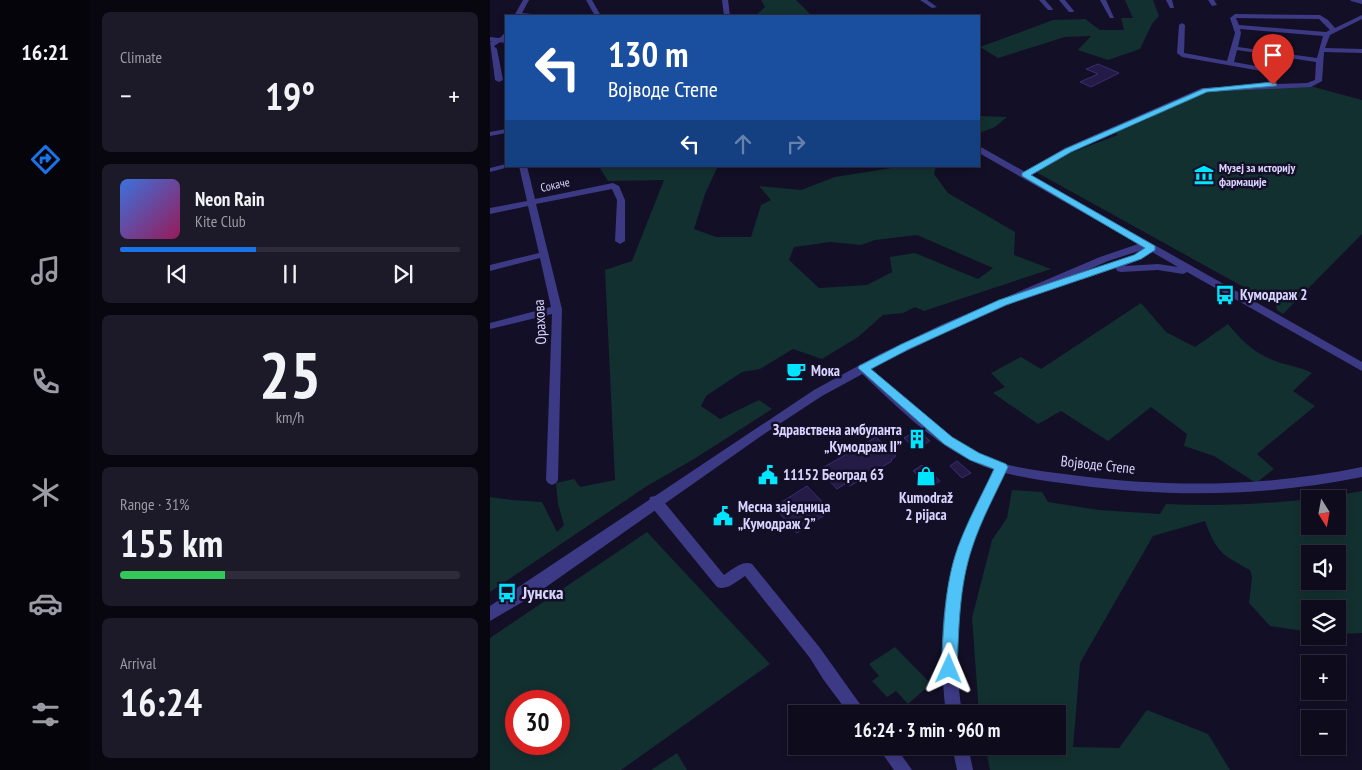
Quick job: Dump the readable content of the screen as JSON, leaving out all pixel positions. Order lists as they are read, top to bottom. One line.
{"streets":{"street":["Сокаче","Орахова","Војводе Степе"]},"crossings":[["Сокаче","Орахова"]],"places":{"museum":["Музеј за историју фармације"],"bus stop":["Кумодраж 2","Јунска"],"cafe":["Мока"],"building":["Здравствена амбуланта „Кумодраж II”"],"public building":["11152 Београд 63","Месна заједница „Кумодраж 2”"],"shop":["Kumodraž 2 pijaca"]},"north":"bottom","page":{"tabs":"16:21","tile":["Climate",["25","km/h"],["Range · 31%","155 km"],["Arrival","16:24"]],"turn":["130 m","Војводе Степе"],"heat":["−","19°","+"],"song":["Neon Rain","Kite Club"],"map_buttons":["+","−"],"limit":"30","trip":"16:24 · 3 min · 960 m"}}
